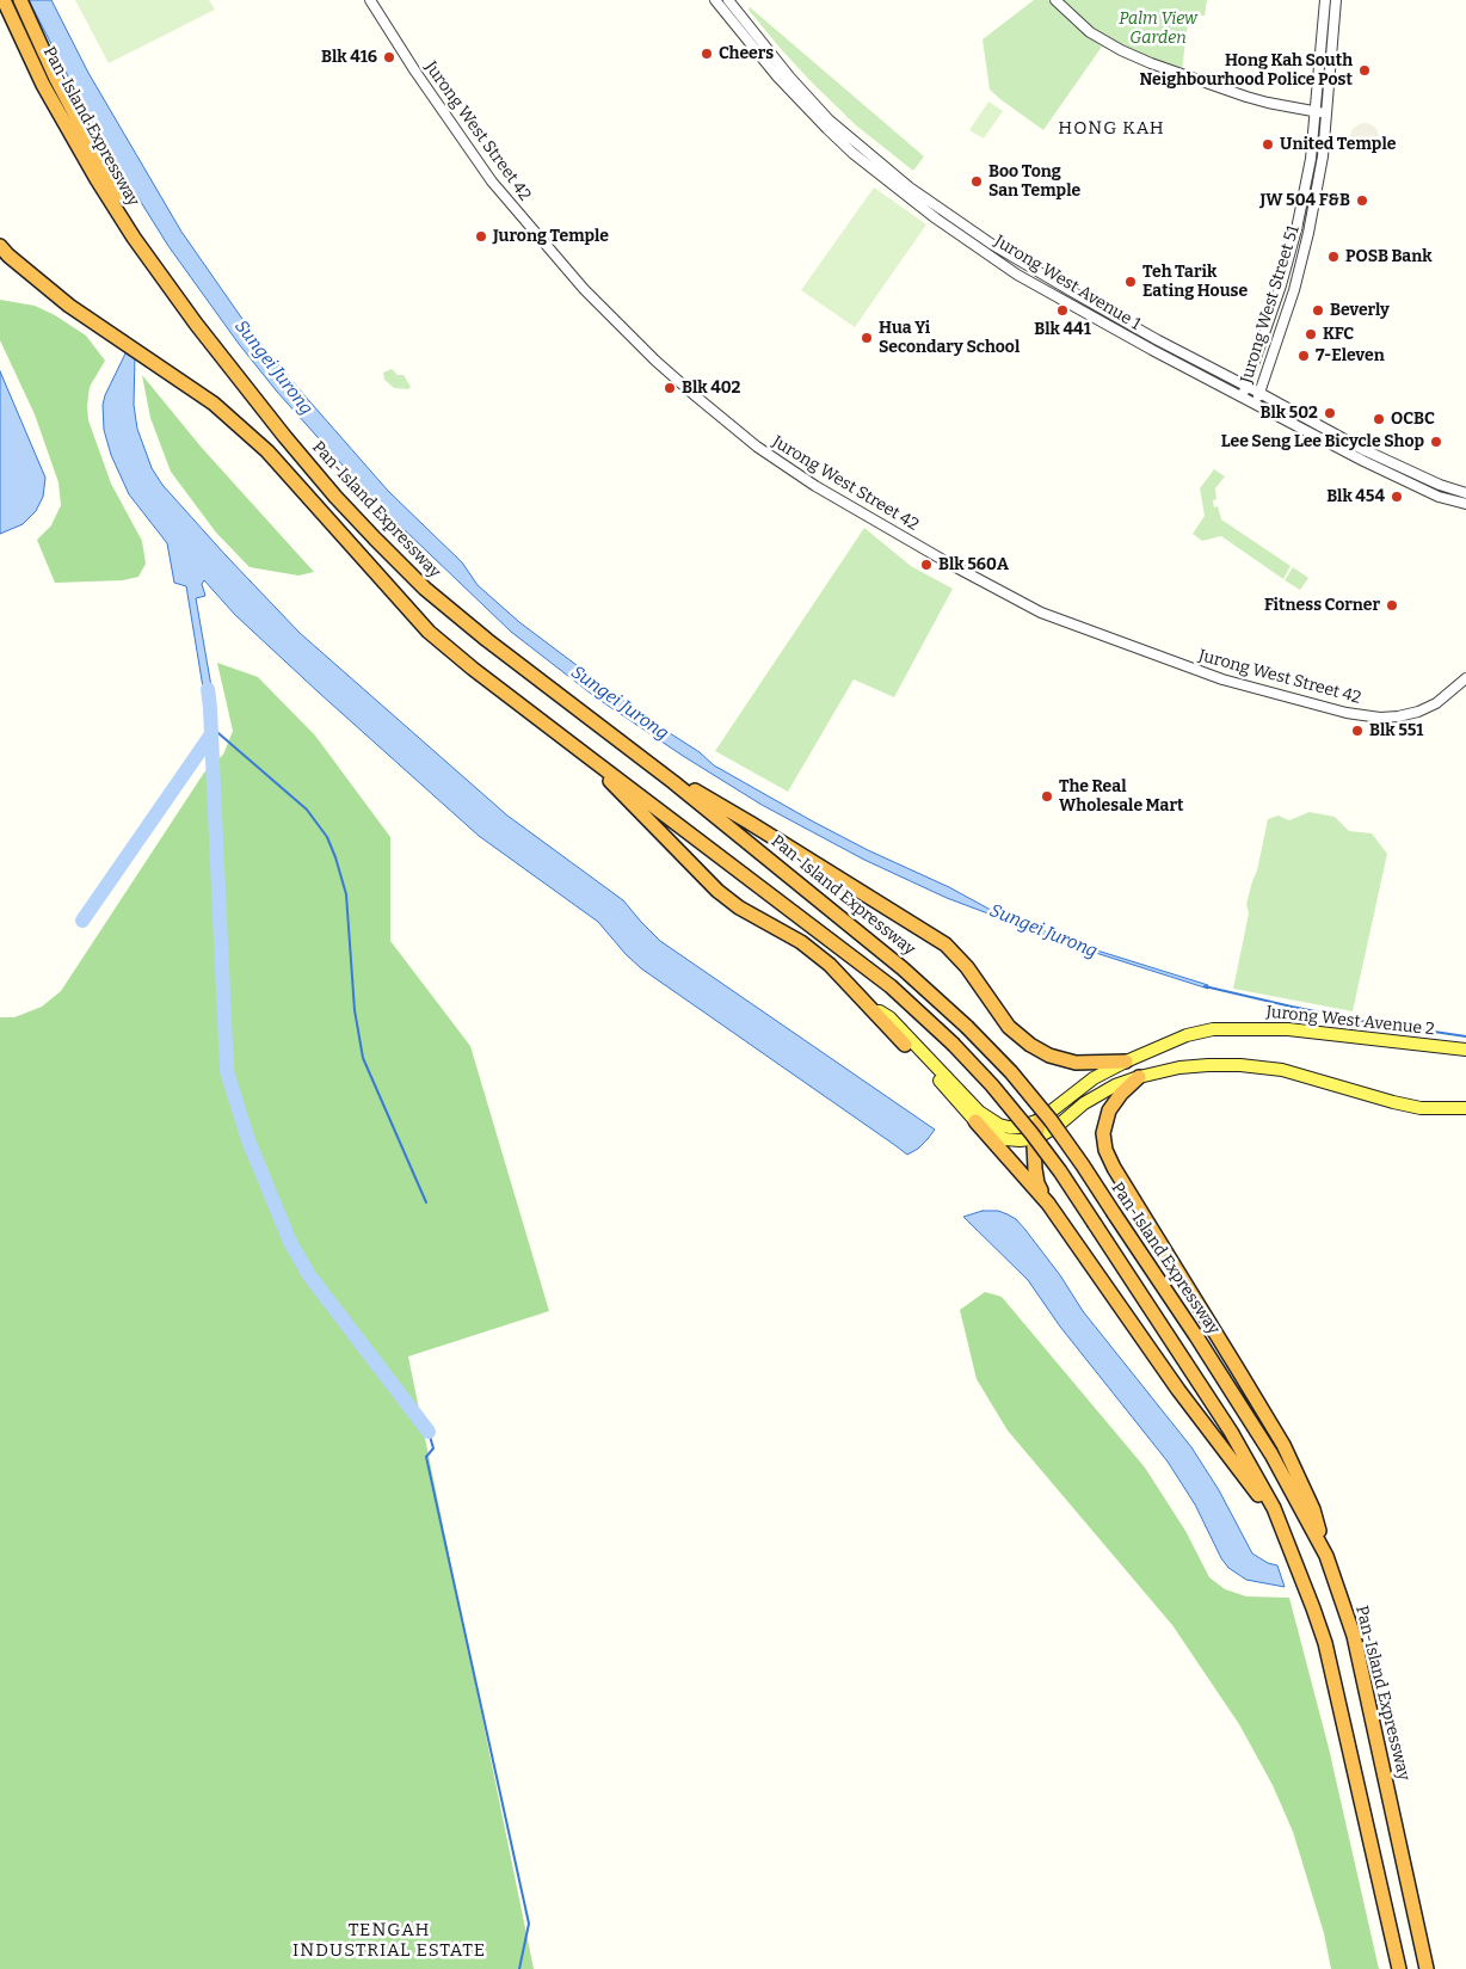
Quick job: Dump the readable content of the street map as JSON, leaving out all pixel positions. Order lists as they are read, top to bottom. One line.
{"streets":{"highway":["Pan-Island Expressway"],"main road":["Jurong West Avenue 2"],"street":["Jurong West Street 42","Jurong West Avenue 1","Jurong West Street 51"]},"crossings":[["Jurong West Avenue 1","Jurong West Street 51"]],"districts":["HONG KAH","TENGAH INDUSTRIAL ESTATE"],"water":["Sungei Jurong"],"parks":["Palm View Garden"],"places":["Cheers","Blk 416","Hong Kah South Neighbourhood Police Post","United Temple","Boo Tong San Temple","JW 504 F&B","Jurong Temple","POSB Bank","Teh Tarik Eating House","Blk 441","Beverly","KFC","Hua Yi Secondary School","7-Eleven","Blk 402","Blk 502","OCBC","Lee Seng Lee Bicycle Shop","Blk 454","Blk 560A","Fitness Corner","Blk 551","The Real Wholesale Mart"]}
